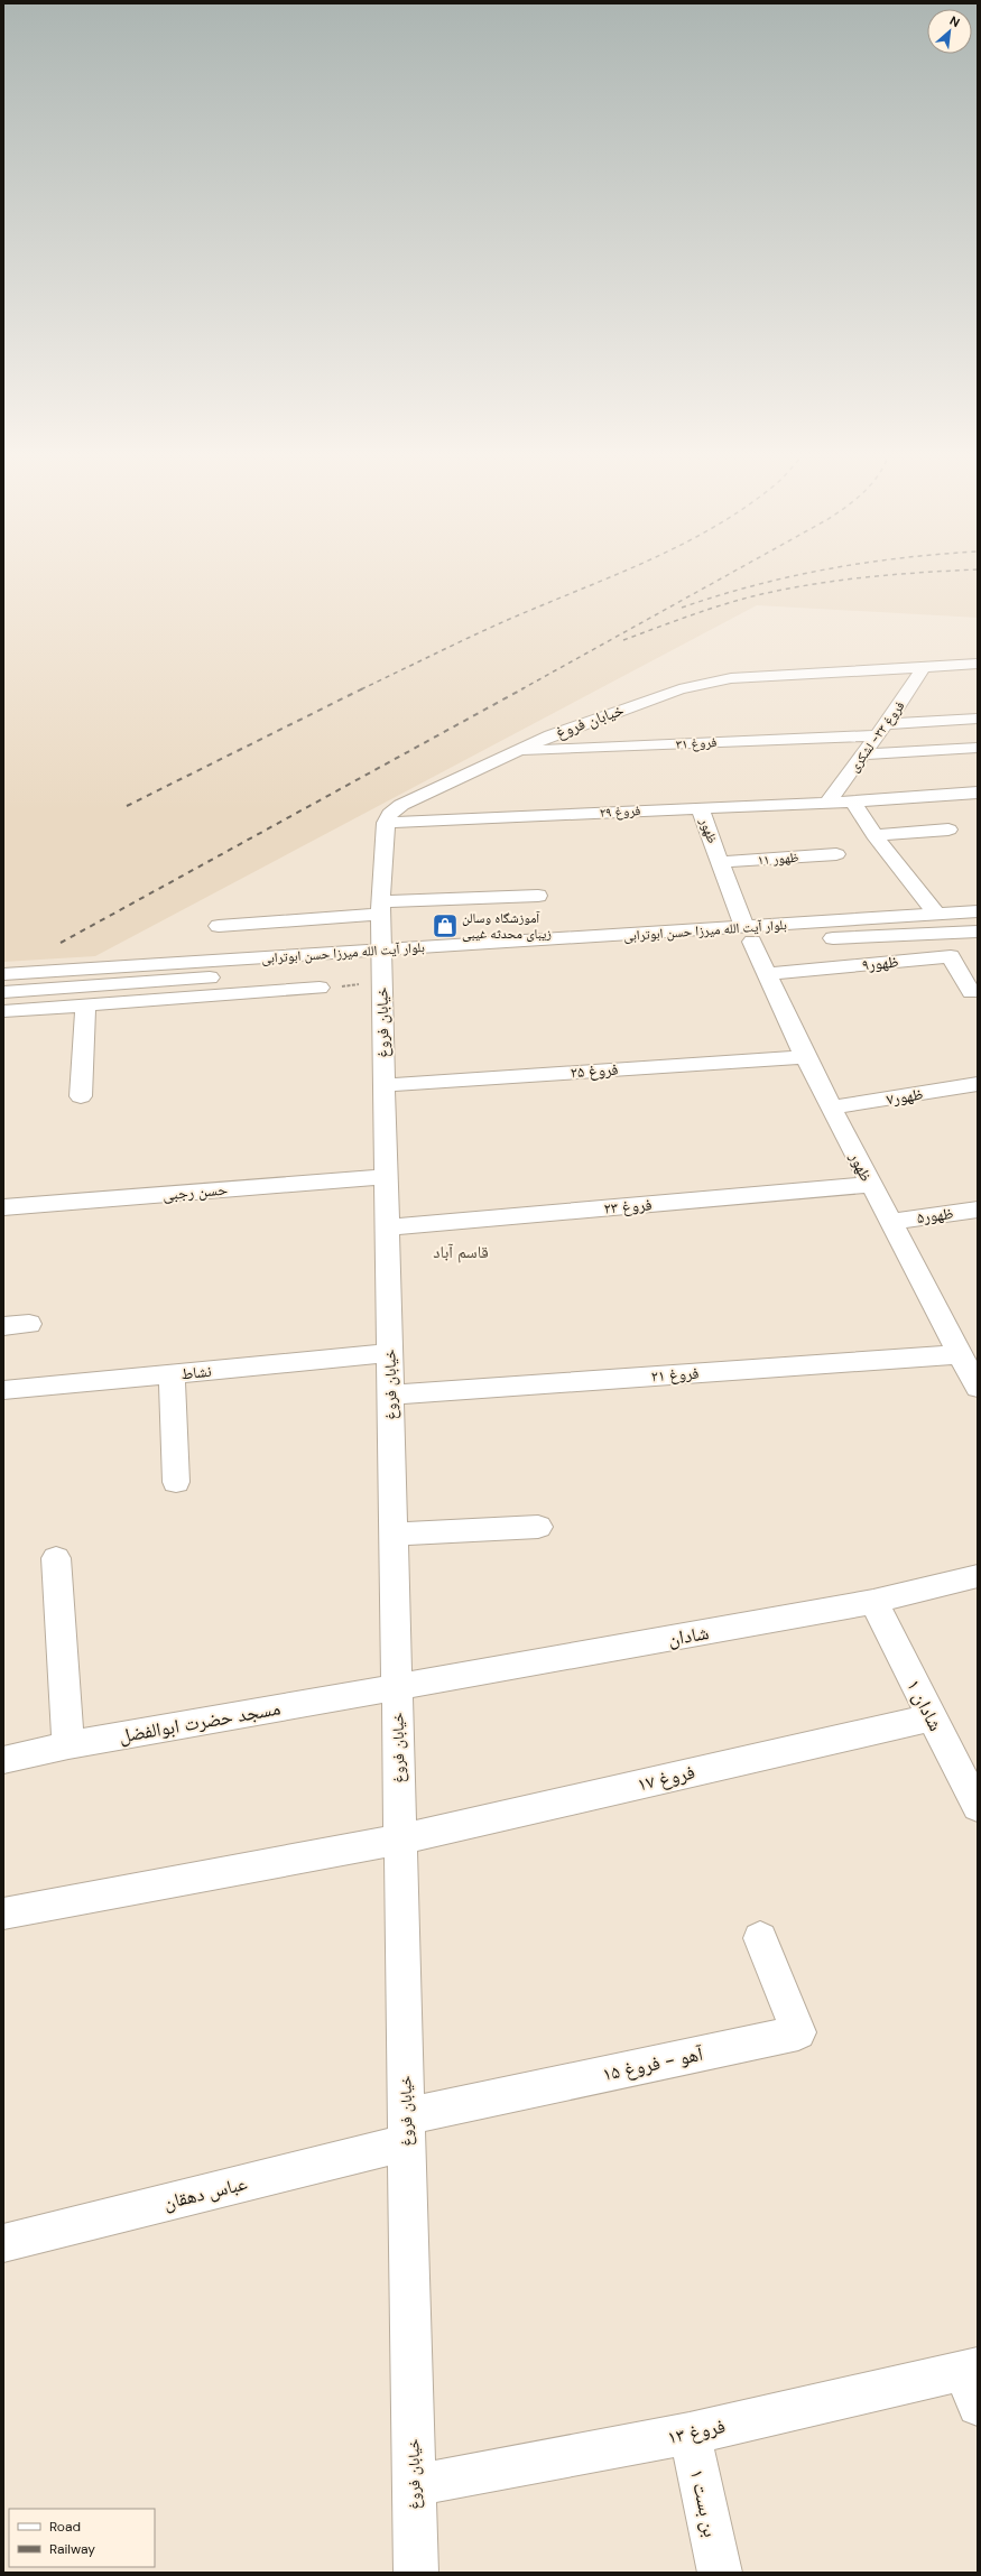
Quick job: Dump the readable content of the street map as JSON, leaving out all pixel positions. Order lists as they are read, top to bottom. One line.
{"streets":{"street":["خیابان فروغ","فروغ ۳۳- لشکری","فروغ ۳۱","فروغ ۲۹","ظهور","ظهور ۱۱","بلوار آیت الله میرزا حسن ابوترابی","ظهور۹","فروغ ۲۵","ظهور۷","حسن رجبی","فروغ ۲۳","ظهور۵","نشاط","فروغ ۲۱","شادان","شادان ۱","مسجد حضرت ابوالفضل","فروغ ۱۷","آهو - فروغ ۱۵","عباس دهقان","فروغ ۱۳","بن بست ۱"]},"crossings":[["خیابان فروغ","فروغ ۳۳- لشکری"],["خیابان فروغ","فروغ ۳۱"],["خیابان فروغ","فروغ ۲۹"],["خیابان فروغ","بلوار آیت الله میرزا حسن ابوترابی"],["خیابان فروغ","فروغ ۲۵"],["خیابان فروغ","حسن رجبی"],["خیابان فروغ","فروغ ۲۳"],["خیابان فروغ","نشاط"],["خیابان فروغ","فروغ ۲۱"],["خیابان فروغ","شادان"],["خیابان فروغ","مسجد حضرت ابوالفضل"],["خیابان فروغ","فروغ ۱۷"],["خیابان فروغ","آهو - فروغ ۱۵"],["خیابان فروغ","عباس دهقان"],["خیابان فروغ","فروغ ۱۳"],["فروغ ۳۳- لشکری","فروغ ۳۱"],["فروغ ۳۳- لشکری","فروغ ۲۹"],["فروغ ۲۹","ظهور"],["ظهور","ظهور ۱۱"],["ظهور","بلوار آیت الله میرزا حسن ابوترابی"],["ظهور","ظهور۹"],["ظهور","فروغ ۲۵"],["ظهور","ظهور۷"],["ظهور","فروغ ۲۳"],["ظهور","ظهور۵"],["ظهور","فروغ ۲۱"],["شادان","شادان ۱"],["شادان","مسجد حضرت ابوالفضل"],["شادان ۱","فروغ ۱۷"],["آهو - فروغ ۱۵","عباس دهقان"],["فروغ ۱۳","بن بست ۱"]],"districts":["قاسم آباد"],"places":{"shop":["آموزشگاه وسالن زیبای محدثه غیبی"]},"legend":["Road","Railway"],"north":"top right"}
